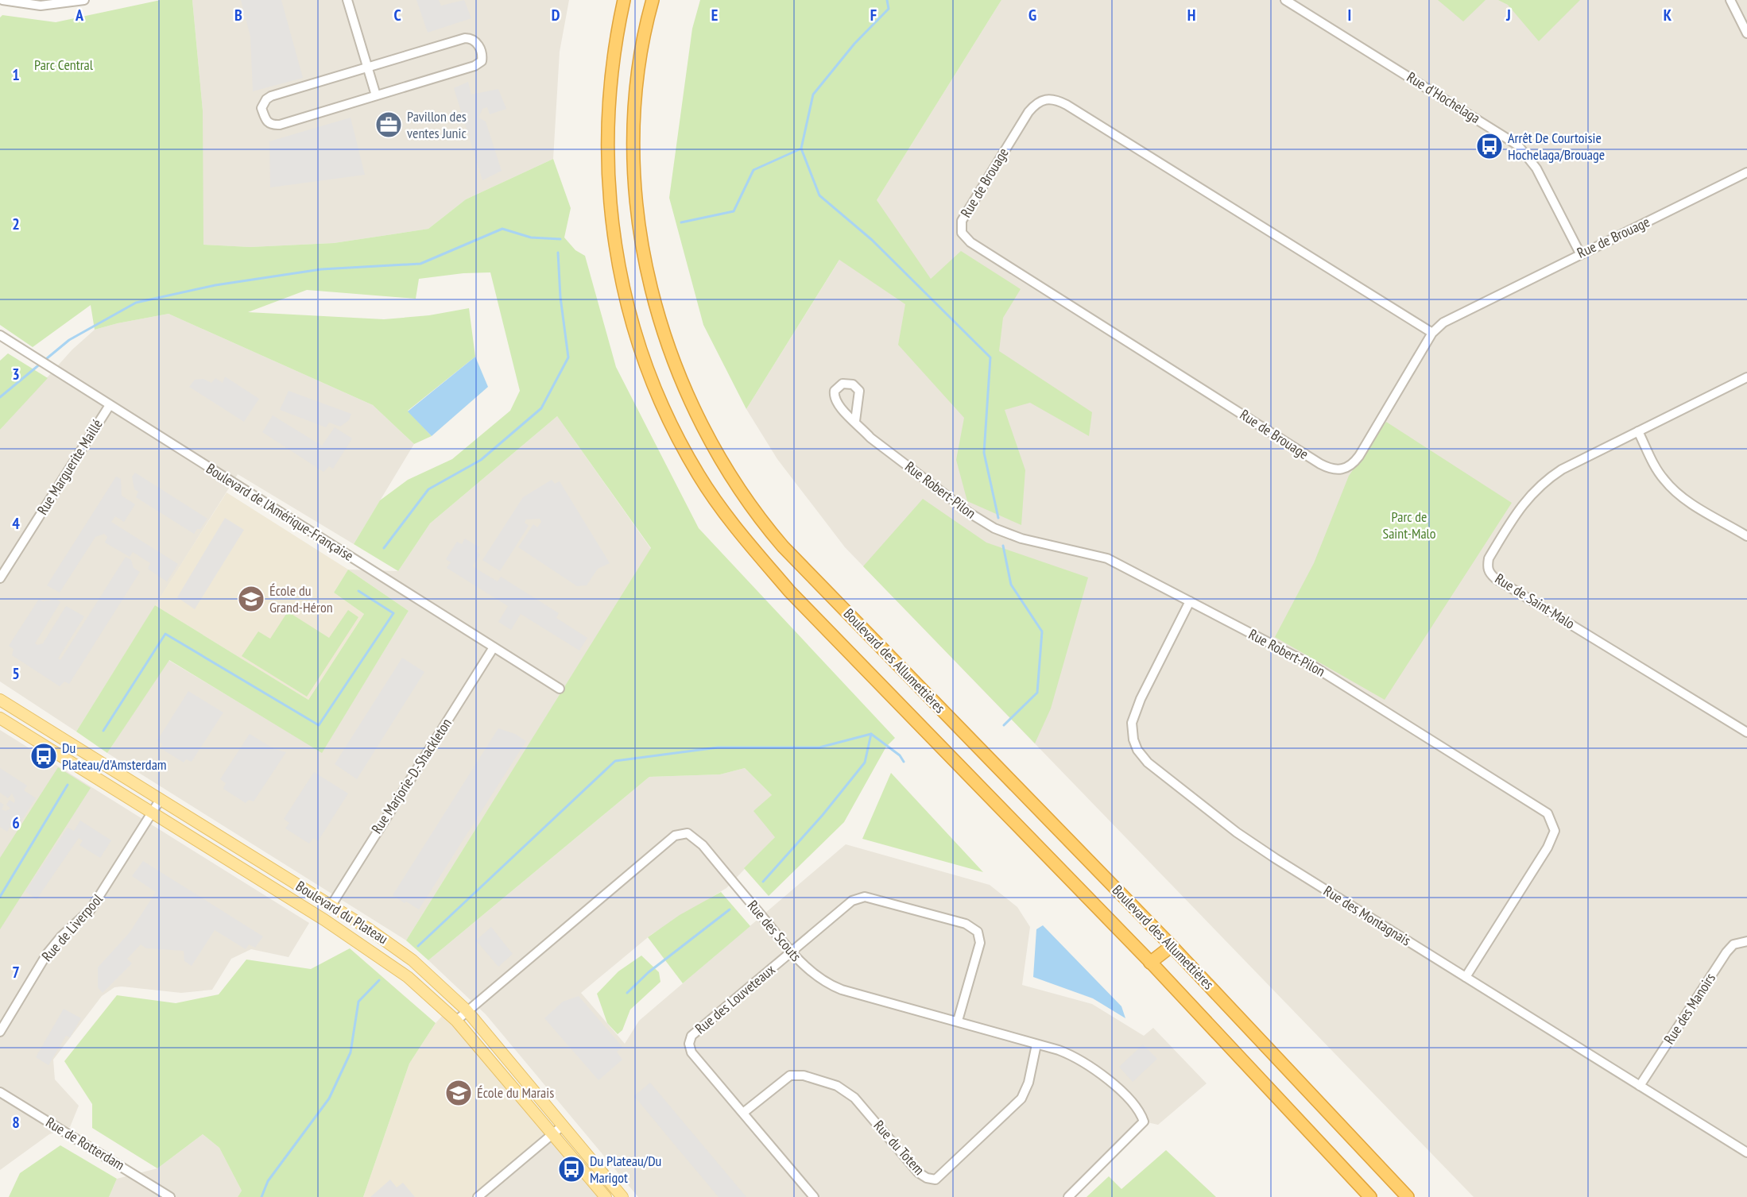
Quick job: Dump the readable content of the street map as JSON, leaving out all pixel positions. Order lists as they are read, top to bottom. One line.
{"streets":{"highway":["Boulevard des Allumettières"],"main road":["Boulevard du Plateau"],"street":["Rue d'Hochelaga","Rue de Brouage","Rue Marguerite Maillé","Rue Robert-Pilon","Boulevard de l'Amérique-Française","Rue de Saint-Malo","Rue Marjorie-D.-Shackleton","Rue des Montagnais","Rue de Liverpool","Rue des Scouts","Rue des Louveteaux","Rue des Manoirs","Rue de Rotterdam","Rue du Totem"]},"crossings":[["Rue d'Hochelaga","Rue de Brouage"],["Rue Marguerite Maillé","Boulevard de l'Amérique-Française"],["Rue Robert-Pilon","Rue des Montagnais"],["Boulevard de l'Amérique-Française","Rue Marjorie-D.-Shackleton"],["Rue Marjorie-D.-Shackleton","Boulevard du Plateau"],["Boulevard du Plateau","Rue de Liverpool"],["Boulevard du Plateau","Rue des Scouts"],["Rue des Montagnais","Rue des Manoirs"],["Rue des Scouts","Rue des Louveteaux"],["Rue des Scouts","Rue du Totem"],["Rue des Louveteaux","Rue du Totem"]],"parks":["Parc Central","Parc de Saint-Malo"],"places":{"office":["Pavillon des ventes Junic"],"bus stop":["Arrêt De Courtoisie Hochelaga/Brouage","Du Plateau/d'Amsterdam","Du Plateau/Du Marigot"],"school or university":["École du Grand-Héron","École du Marais"]},"grid":{"columns":["A","B","C","D","E","F","G","H","I","J","K"],"rows":["1","2","3","4","5","6","7","8"]}}
